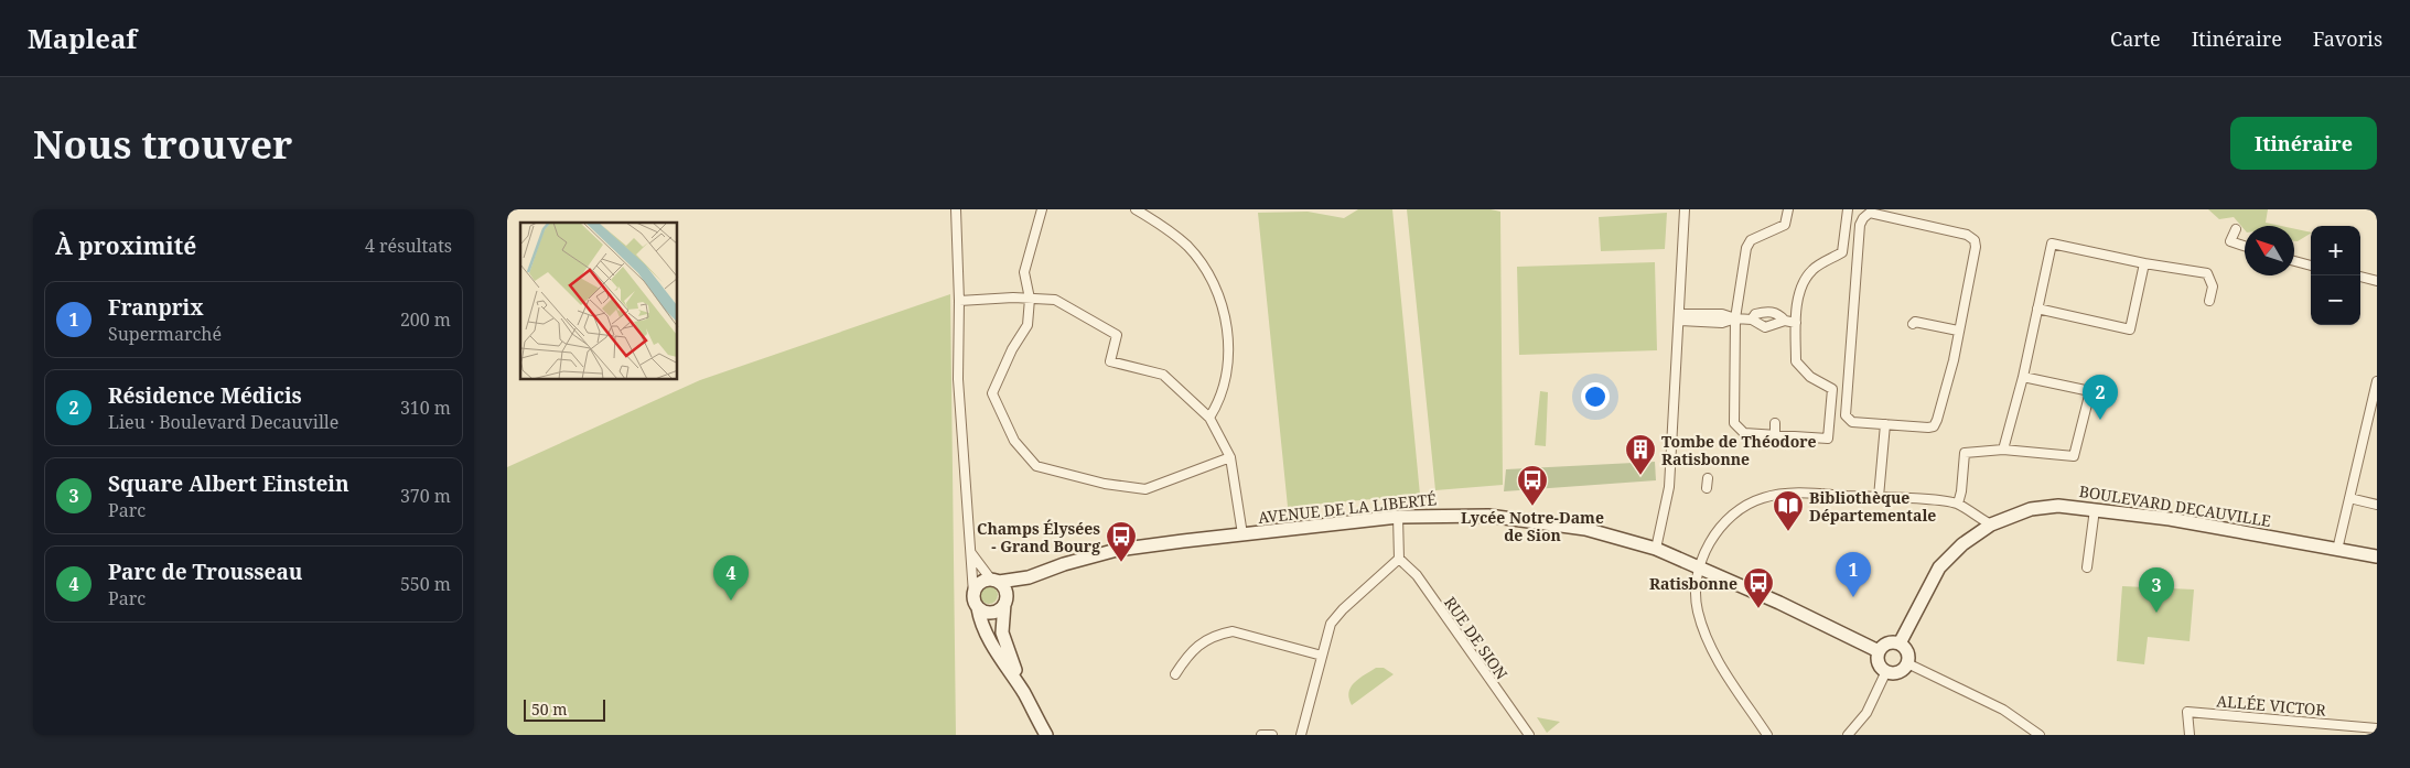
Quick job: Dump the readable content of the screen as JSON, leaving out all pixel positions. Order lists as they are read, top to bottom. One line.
{"streets":{"street":["BOULEVARD DECAUVILLE","AVENUE DE LA LIBERTÉ","RUE DE SION","ALLÉE VICTOR"]},"crossings":[["BOULEVARD DECAUVILLE","AVENUE DE LA LIBERTÉ"]],"places":{"building":["Tombe de Théodore Ratisbonne"],"bus stop":["Lycée Notre-Dame de Sion","Champs Élysées - Grand Bourg","Ratisbonne"],"library":["Bibliothèque Départementale"]},"scale_bar":"50 m","north":"top left","page":{"header":"Mapleaf","nav":["Carte","Itinéraire","Favoris"],"buttons":"Itinéraire","title":"Nous trouver","heading":["À proximité","4 résultats"],"map_buttons":["+","−"],"list":[{"mark":"1","name":"Franprix","note":"Supermarché","value":"200 m"},{"mark":"2","name":"Résidence Médicis","note":"Lieu · Boulevard Decauville","value":"310 m"},{"mark":"3","name":"Square Albert Einstein","note":"Parc","value":"370 m"},{"mark":"4","name":"Parc de Trousseau","note":"Parc","value":"550 m"}],"pins":["2","1","4","3"],"scale":"50 m"}}
